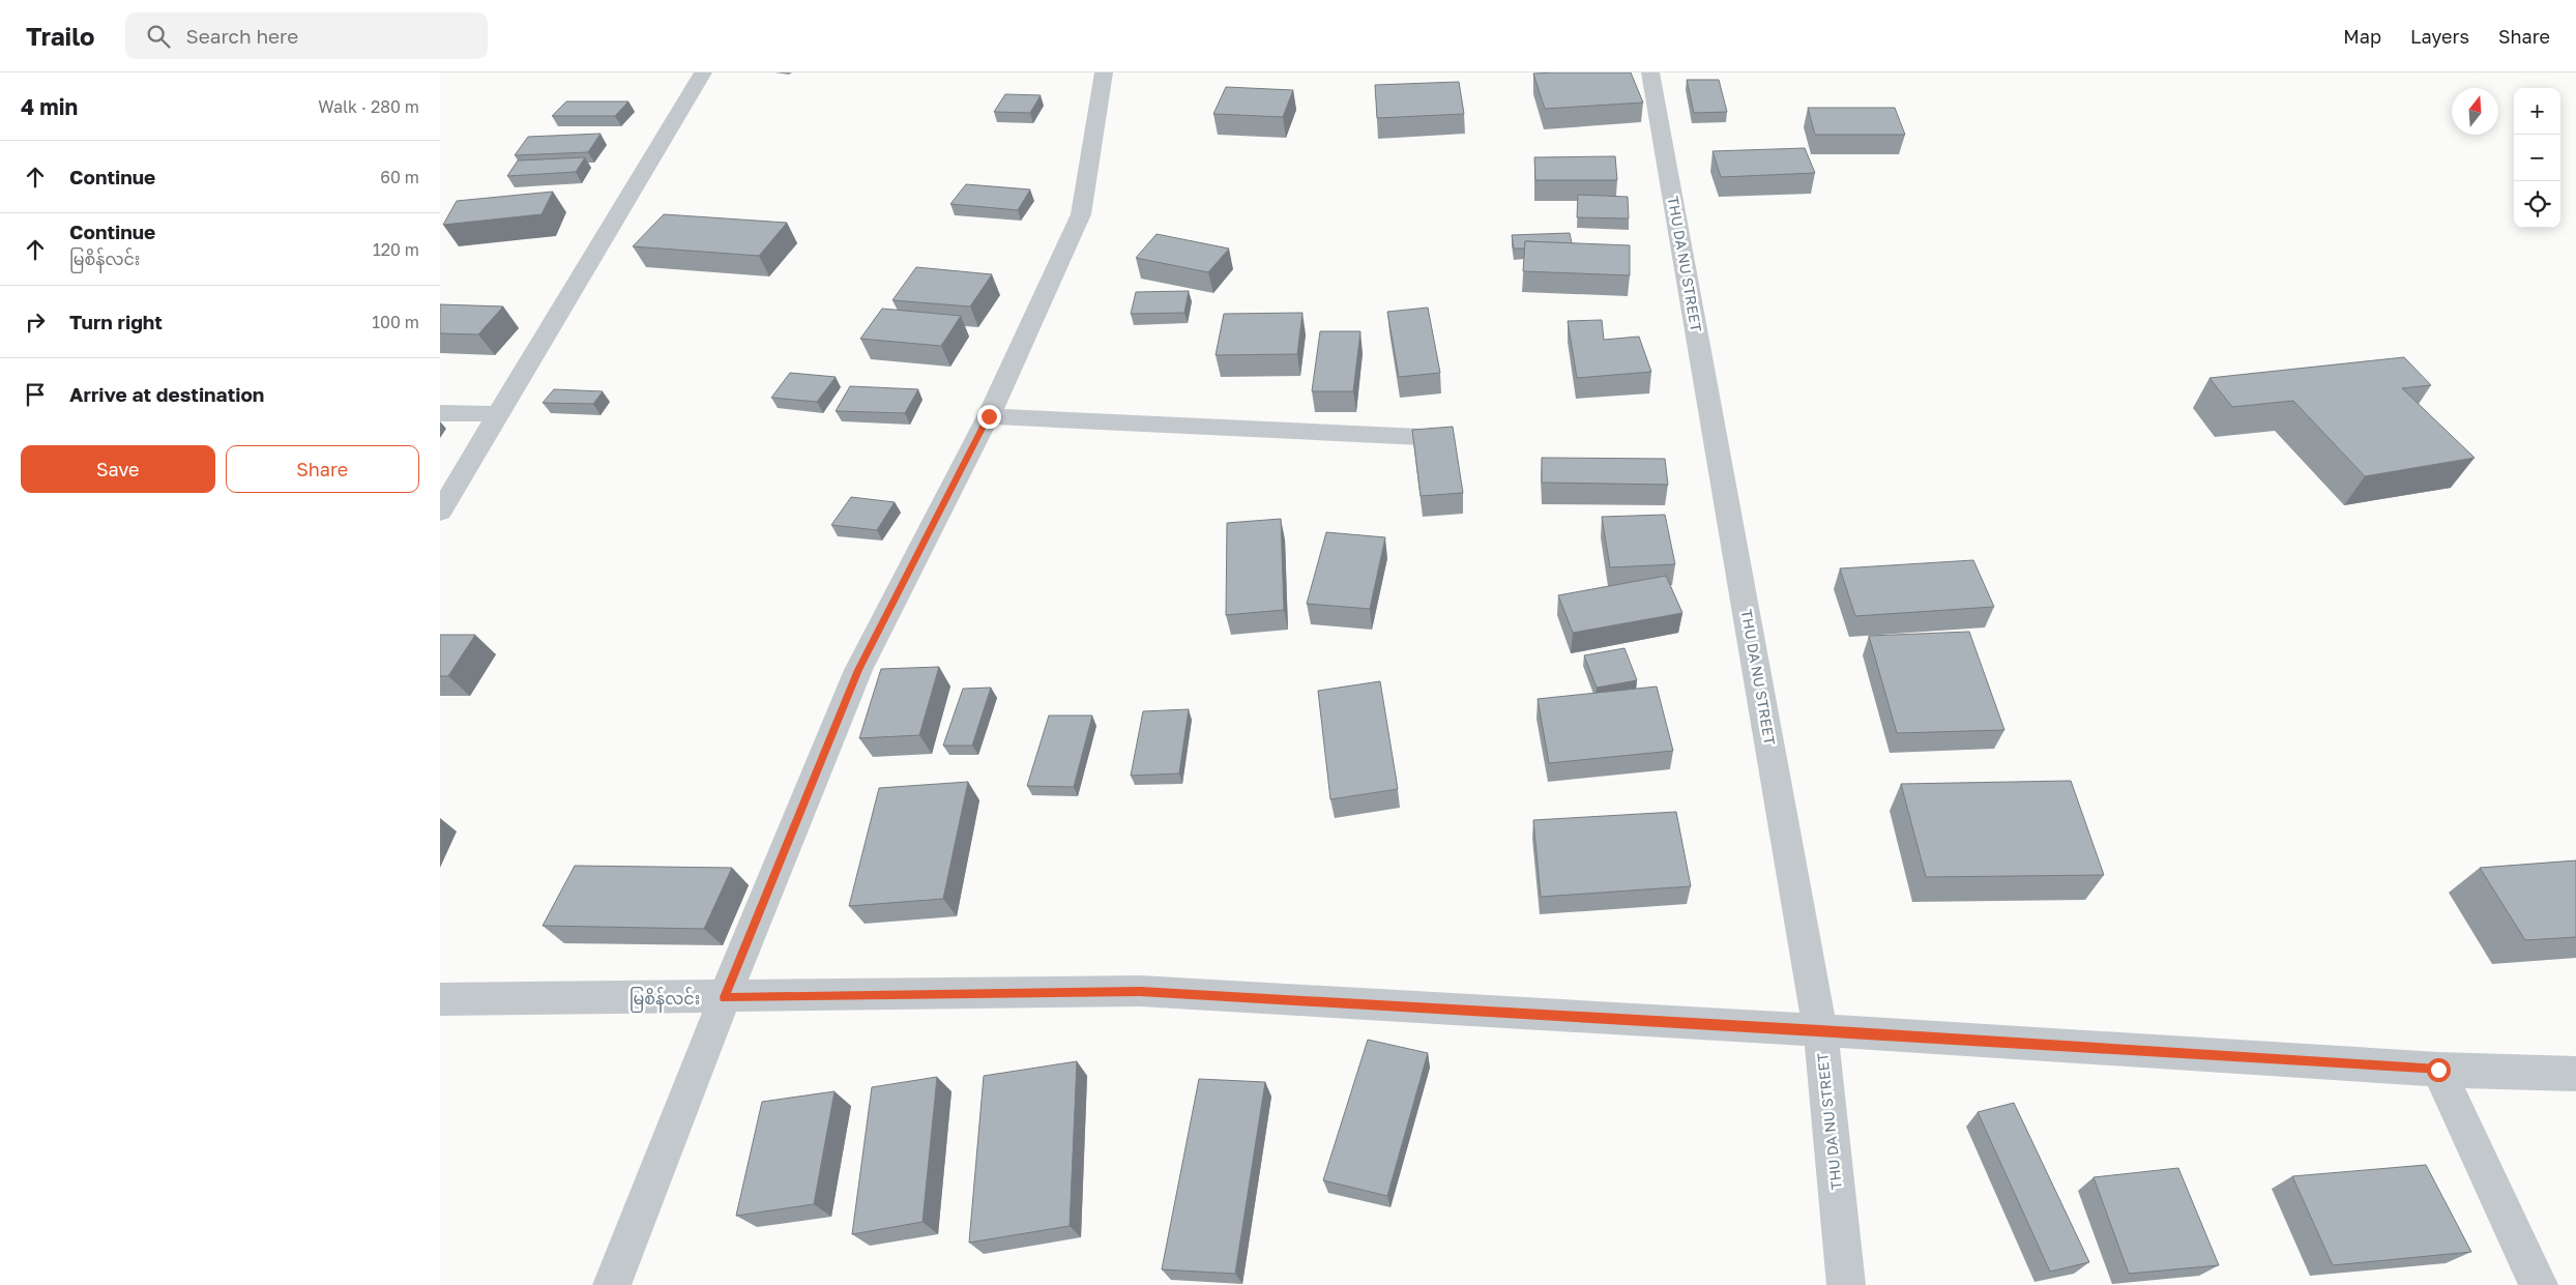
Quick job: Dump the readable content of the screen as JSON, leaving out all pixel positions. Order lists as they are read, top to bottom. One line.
{"streets":{"street":["THU DA NU STREET","မြစိန်လင်း"]},"crossings":[["THU DA NU STREET","မြစိန်လင်း"]],"north":"top","page":{"header":"Trailo","search":"Search here","nav":["Map","Layers","Share"],"heading":["4 min","Walk · 280 m"],"map_buttons":["+","−"],"list":[["Continue","60 m"],["Continue","မြစိန်လင်း","120 m"],["Turn right","100 m"],"Arrive at destination"],"buttons":["Save","Share"]}}
